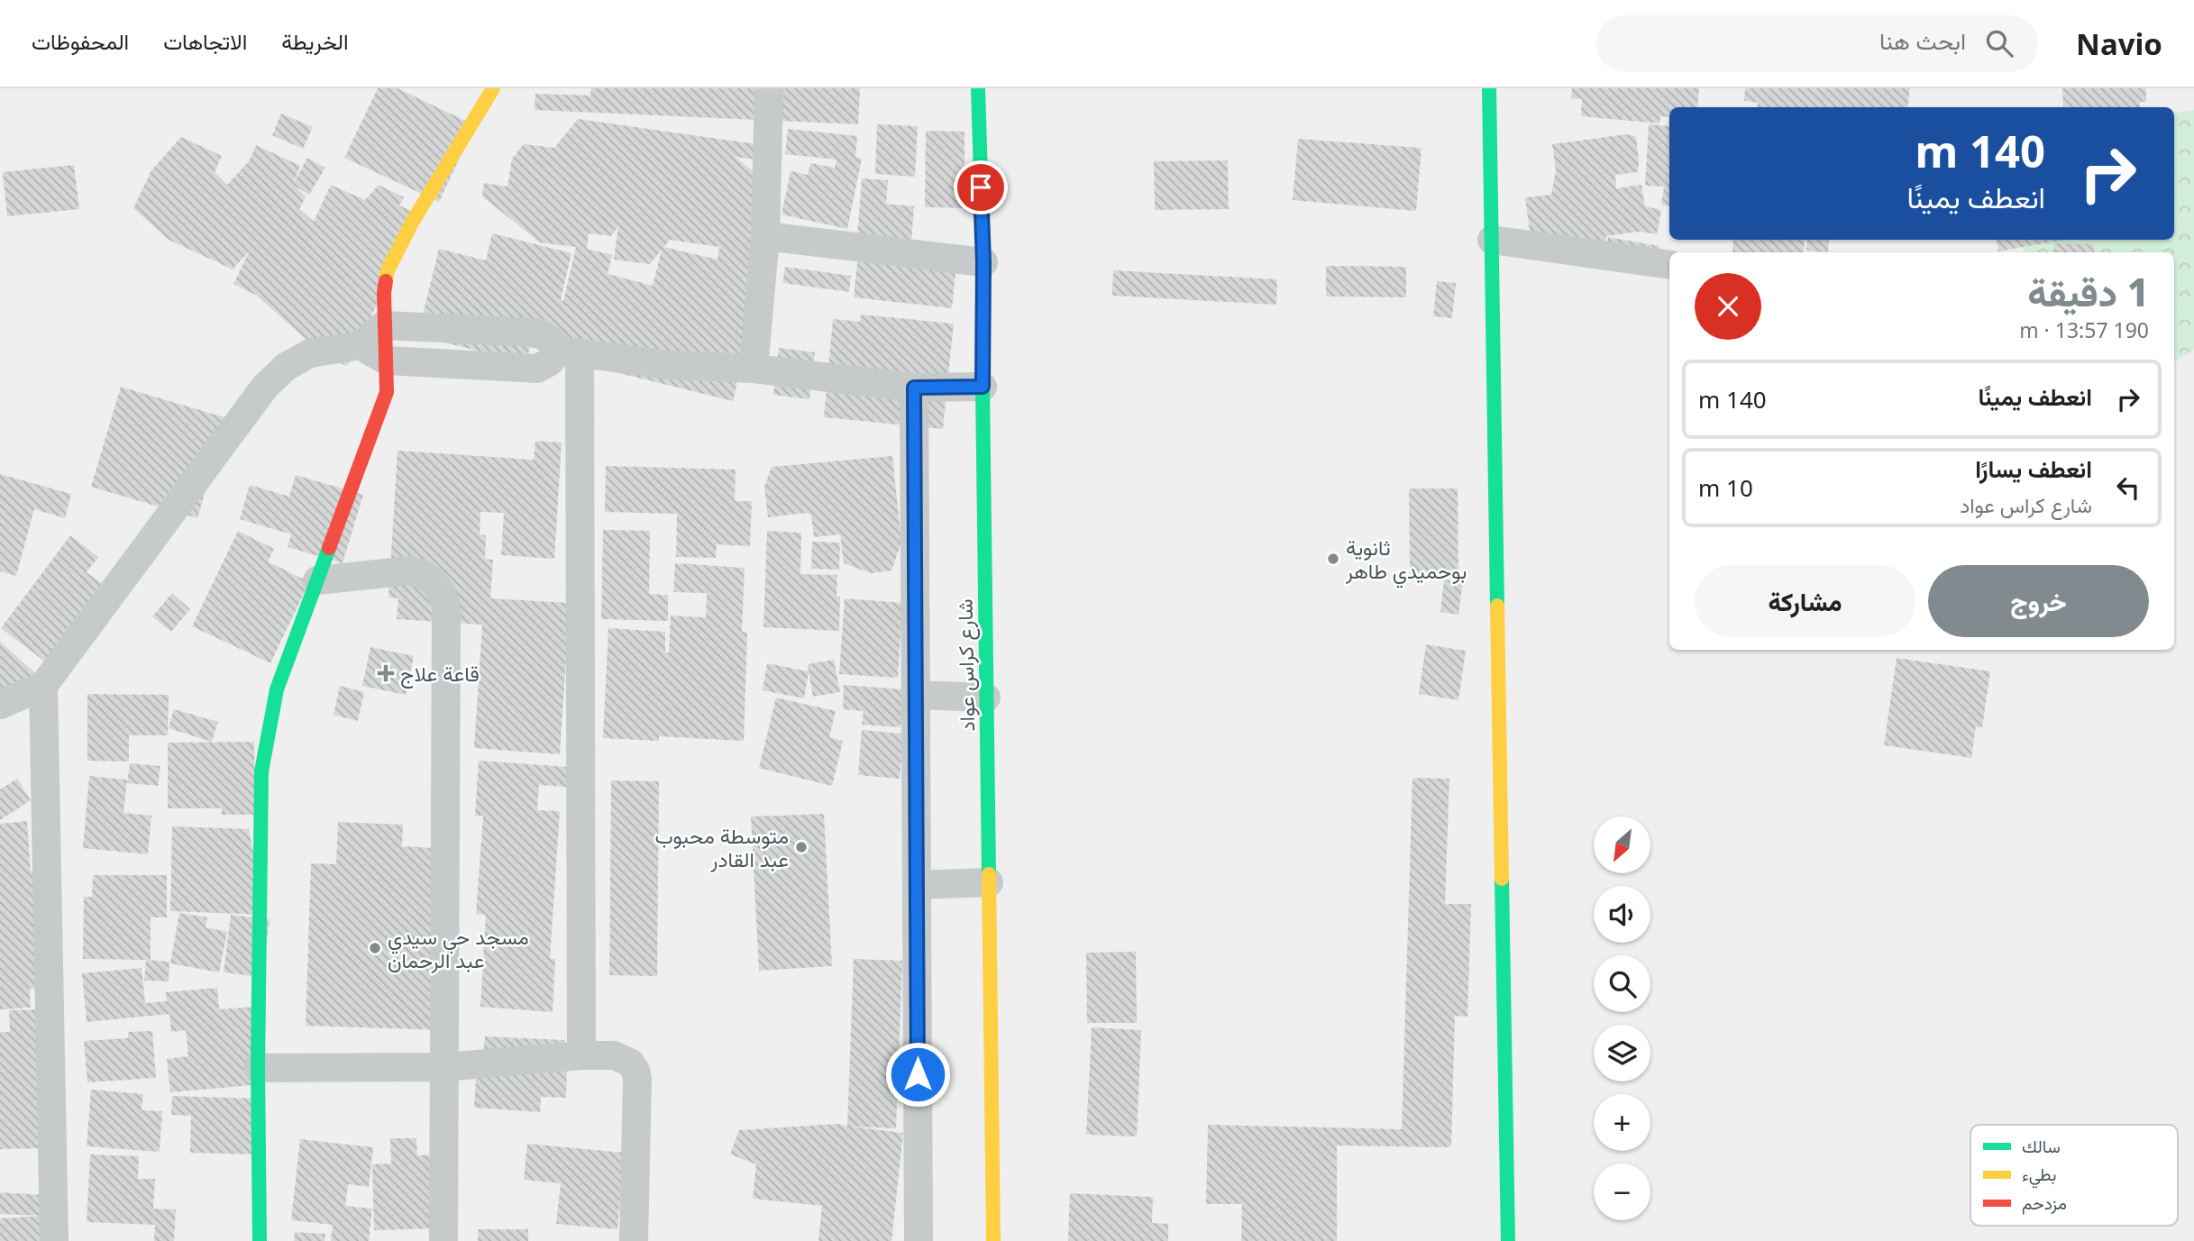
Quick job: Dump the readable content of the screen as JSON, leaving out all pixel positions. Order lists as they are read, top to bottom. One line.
{"streets":{"street":["شارع كراس عواد"]},"places":{"other":["ثانوية بوحميدي طاهر","متوسطة محبوب عبد القادر","مسجد حي سيدي عبد الرحمان"],"health":["قاعة علاج"]},"legend":["سالك","بطيء","مزدحم"],"north":"bottom left","page":{"header":"Navio","search":"ابحث هنا","nav":["الخريطة","الاتجاهات","المحفوظات"],"turn":["140 m","انعطف يمينًا"],"heading":["1 دقيقة","190 m · 13:57"],"list":[{"name":"انعطف يمينًا","value":"140 m"},{"name":"انعطف يسارًا","note":"شارع كراس عواد","value":"10 m"}],"buttons":["خروج","مشاركة"],"map_buttons":["+","−"]}}
